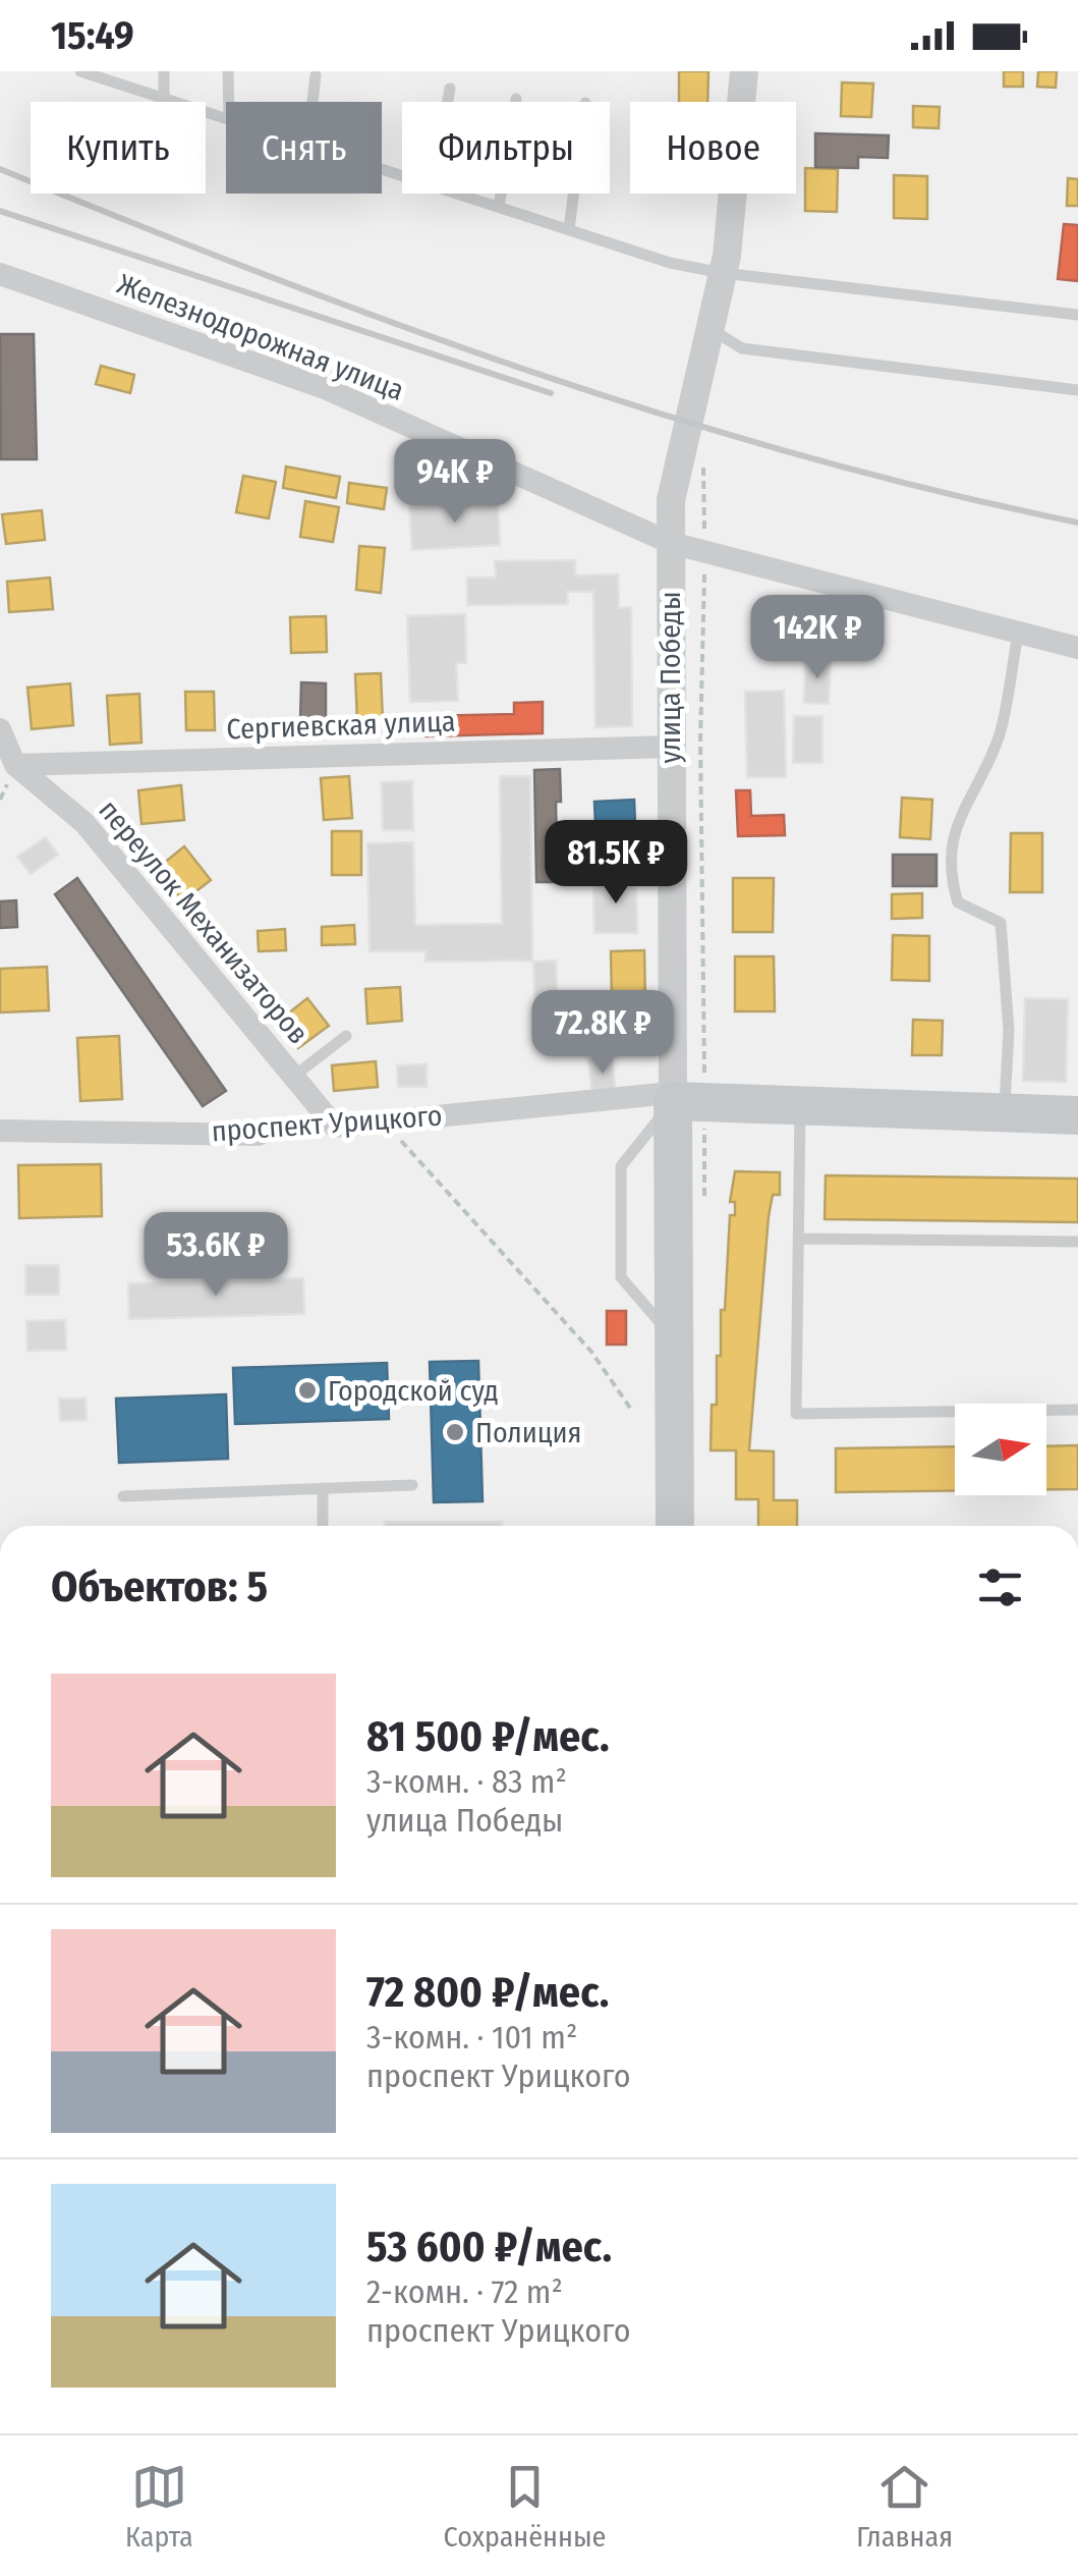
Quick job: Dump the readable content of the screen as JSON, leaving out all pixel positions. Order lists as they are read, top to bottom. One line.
{"streets":{"main road":["улица Победы","проспект Урицкого"],"street":["Железнодорожная улица","Сергиевская улица","переулок Механизаторов"]},"crossings":[["Железнодорожная улица","улица Победы"],["улица Победы","Сергиевская улица"],["улица Победы","проспект Урицкого"],["Сергиевская улица","переулок Механизаторов"],["переулок Механизаторов","проспект Урицкого"]],"places":["Городской суд","Полиция"],"north":"right","page":{"status":"15:49","chip":["Купить","Снять","Фильтры","Новое"],"price":["94K ₽","142K ₽","81.5K ₽","72.8K ₽","53.6K ₽"],"heading":"Объектов: 5","list":[{"name":"81 500 ₽/мес.","note":"3-комн. · 83 m² · улица Победы"},{"name":"72 800 ₽/мес.","note":"3-комн. · 101 m² · проспект Урицкого"},{"name":"53 600 ₽/мес.","note":"2-комн. · 72 m² · проспект Урицкого"}],"tabs":["Карта","Сохранённые","Главная"]}}
